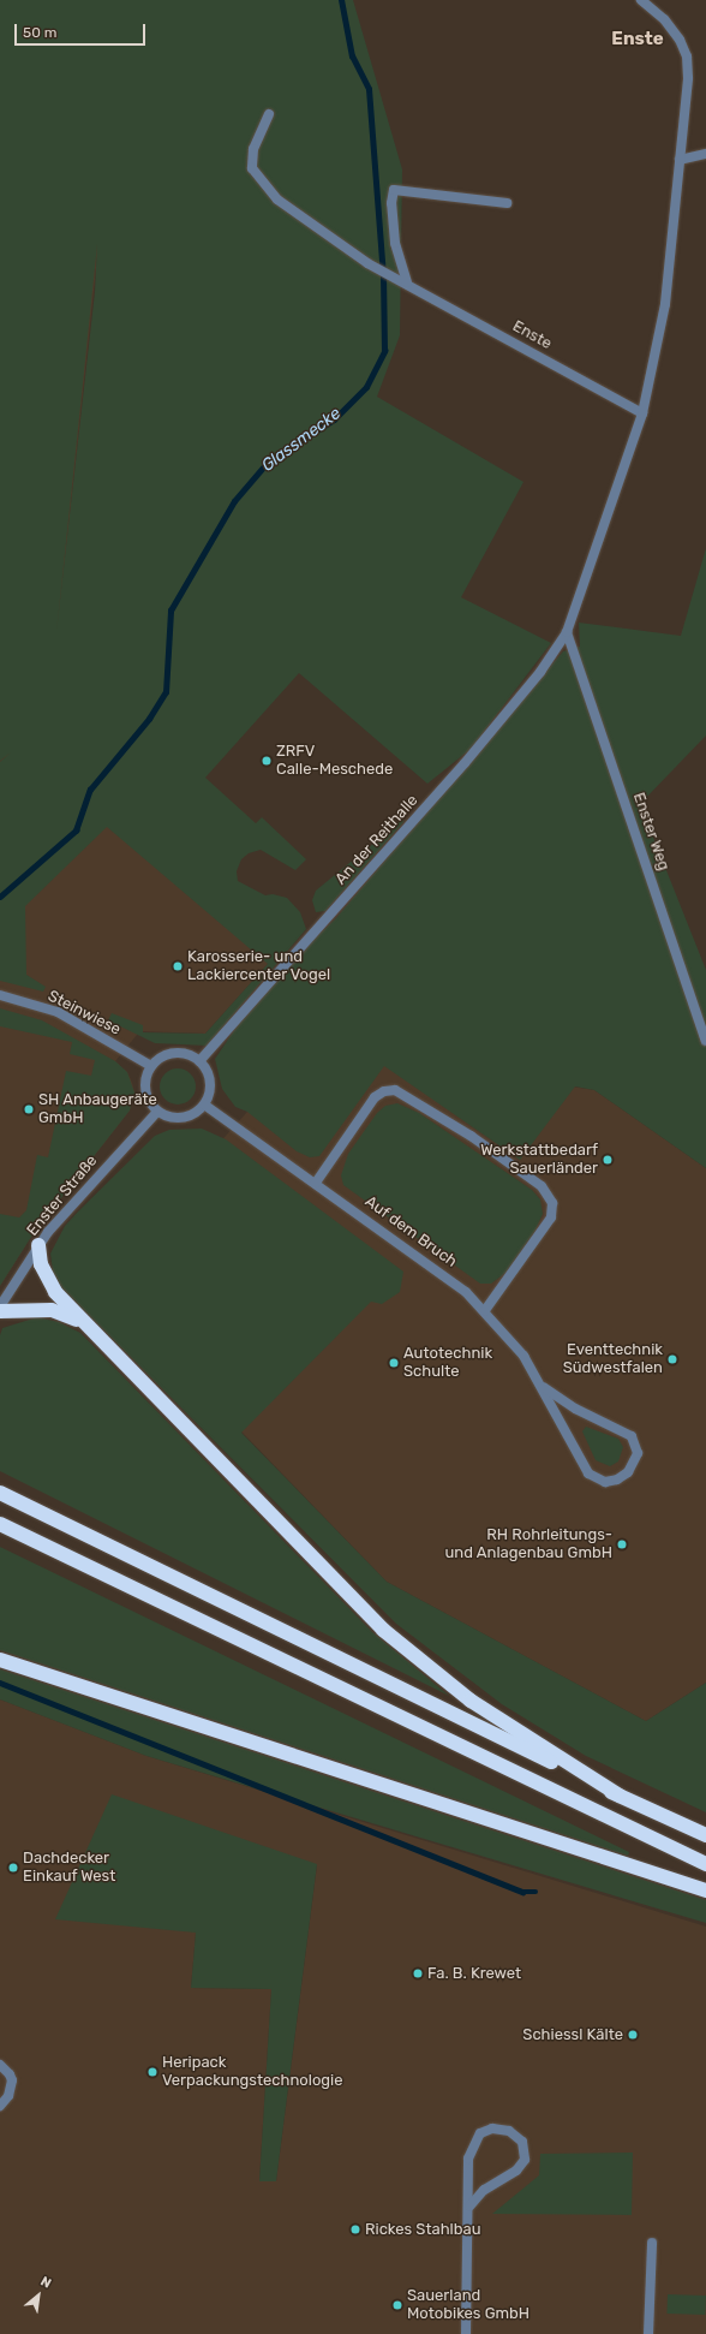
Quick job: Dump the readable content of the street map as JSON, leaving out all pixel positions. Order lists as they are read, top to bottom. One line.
{"streets":{"street":["Enste","Enster Weg","An der Reithalle","Steinwiese","Enster Straße","Auf dem Bruch"]},"crossings":[["Enster Weg","An der Reithalle"],["An der Reithalle","Steinwiese"],["An der Reithalle","Enster Straße"],["An der Reithalle","Auf dem Bruch"],["Steinwiese","Enster Straße"],["Steinwiese","Auf dem Bruch"],["Enster Straße","Auf dem Bruch"]],"districts":["Enste"],"water":["Glassmecke"],"places":["ZRFV Calle-Meschede","Karosserie- und Lackiercenter Vogel","SH Anbaugeräte GmbH","Werkstattbedarf Sauerländer","Eventtechnik Südwestfalen","Autotechnik Schulte","RH Rohrleitungs- und Anlagenbau GmbH","Dachdecker Einkauf West","Fa. B. Krewet","Schiessl Kälte","Heripack Verpackungstechnologie","Rickes Stahlbau","Sauerland Motobikes GmbH"],"scale_bar":"50 m","north":"top right"}
